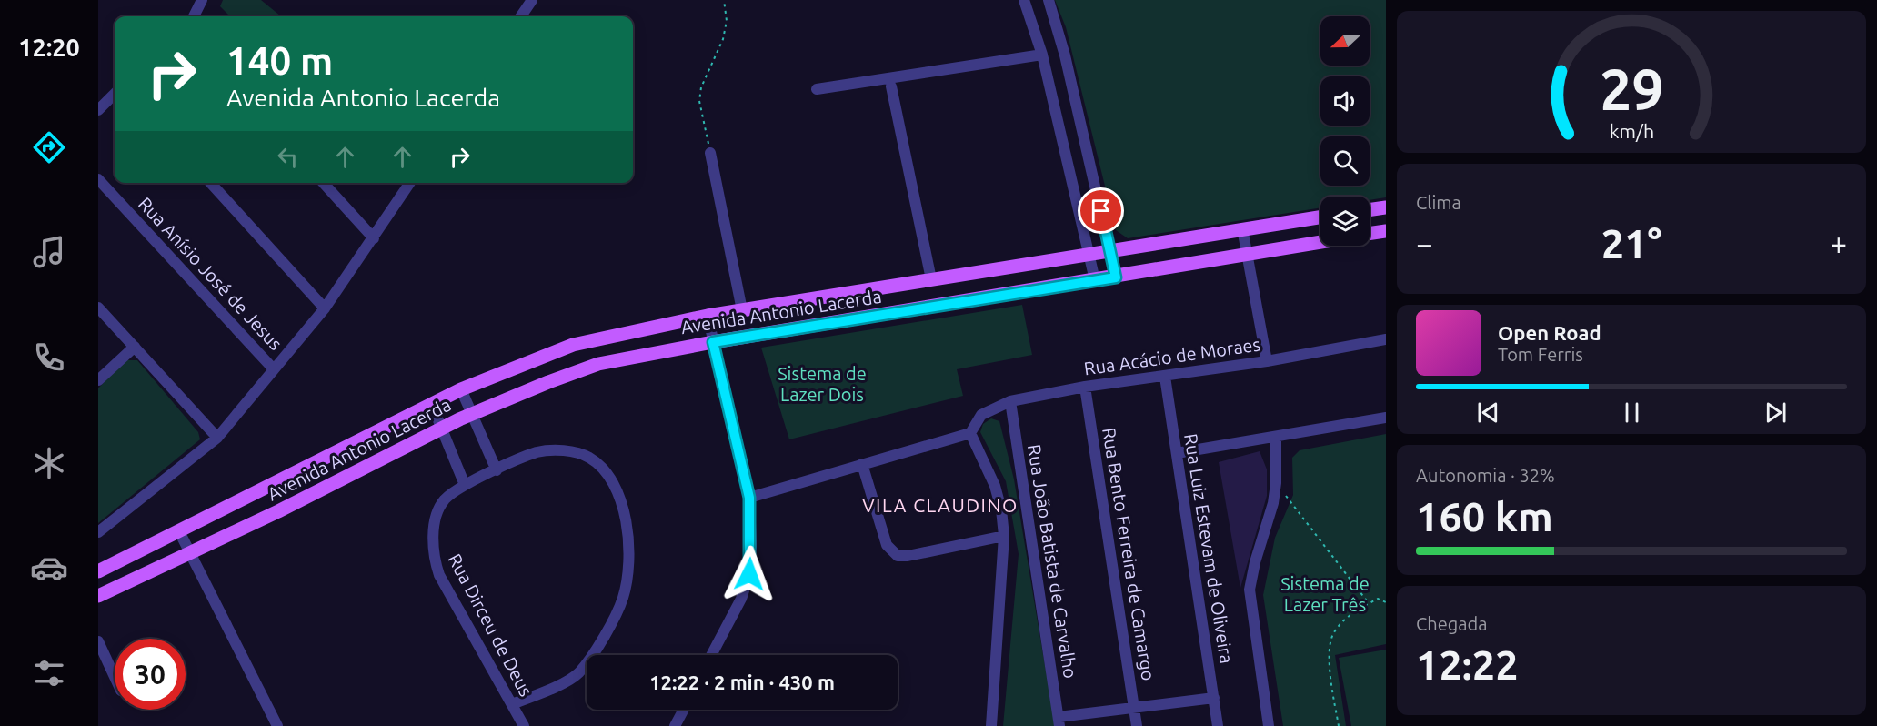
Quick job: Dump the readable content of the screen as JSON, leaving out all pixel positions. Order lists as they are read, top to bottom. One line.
{"streets":{"main road":["Avenida Antonio Lacerda"],"street":["Rua Anísio José de Jesus","Rua Acácio de Moraes","Rua Luiz Estevam de Oliveira","Rua Bento Ferreira de Camargo","Rua João Batista de Carvalho","Rua Dirceu de Deus"]},"crossings":[["Rua Acácio de Moraes","Rua Luiz Estevam de Oliveira"],["Rua Acácio de Moraes","Rua Bento Ferreira de Camargo"],["Rua Acácio de Moraes","Rua João Batista de Carvalho"]],"districts":["VILA CLAUDINO"],"parks":["Sistema de Lazer Dois","Sistema de Lazer Três"],"north":"left","page":{"tabs":"12:20","turn":["140 m","Avenida Antonio Lacerda"],"tile":["Clima",["Autonomia · 32%","160 km"],["Chegada","12:22"]],"heat":["−","21°","+"],"song":["Open Road","Tom Ferris"],"limit":"30","trip":"12:22 · 2 min · 430 m","gauge":["29","km/h"]}}
